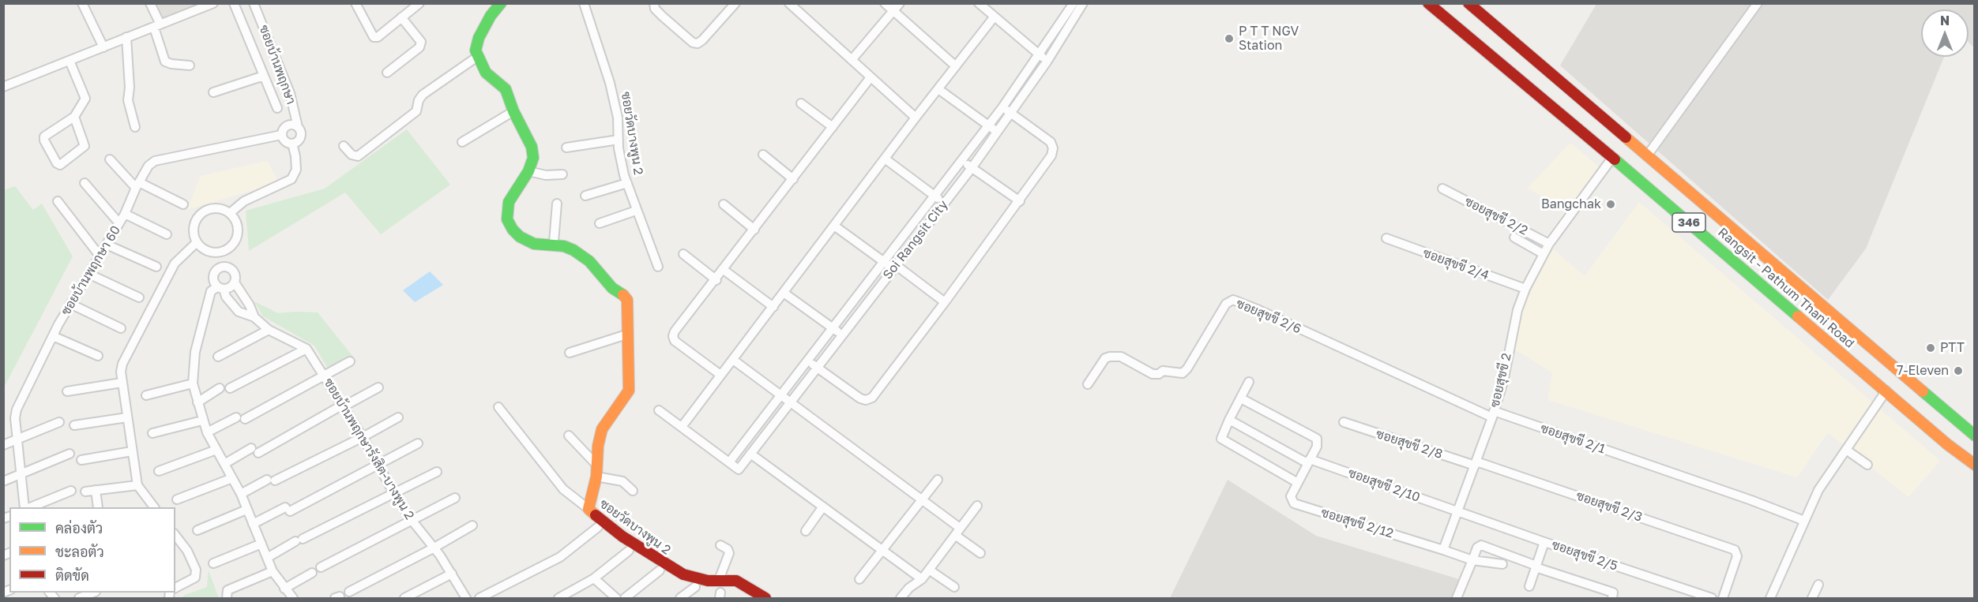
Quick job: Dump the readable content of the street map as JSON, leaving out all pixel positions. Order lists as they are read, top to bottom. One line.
{"streets":{"main road":["ซอยวัดบางพูน 2","346","Rangsit - Pathum Thani Road"],"street":["ซอยบ้านพฤกษา","ซอยสุขขี 2/2","Soi Rangsit City","ซอยสุขขี 2/4","ซอยบ้านพฤกษา 60","ซอยสุขขี 2/6","ซอยสุขขี 2","ซอยสุขขี 2/1","ซอยสุขขี 2/8","ซอยบ้านพฤกษารังสิต-บางพูน 2","ซอยสุขขี 2/10","ซอยสุขขี 2/3","ซอยสุขขี 2/12","ซอยสุขขี 2/5"]},"crossings":[["ซอยบ้านพฤกษา","ซอยบ้านพฤกษา 60"],["ซอยสุขขี 2/2","ซอยสุขขี 2"],["ซอยสุขขี 2/4","ซอยสุขขี 2"],["Rangsit - Pathum Thani Road","ซอยสุขขี 2"],["ซอยสุขขี 2/6","ซอยสุขขี 2"],["ซอยสุขขี 2/6","ซอยสุขขี 2/1"],["ซอยสุขขี 2","ซอยสุขขี 2/1"],["ซอยสุขขี 2","ซอยสุขขี 2/8"],["ซอยสุขขี 2","ซอยสุขขี 2/10"],["ซอยสุขขี 2","ซอยสุขขี 2/3"],["ซอยสุขขี 2","ซอยสุขขี 2/12"],["ซอยสุขขี 2","ซอยสุขขี 2/5"],["ซอยสุขขี 2/8","ซอยสุขขี 2/3"],["ซอยสุขขี 2/10","ซอยสุขขี 2/5"]],"places":["P T T NGV Station","Bangchak","PTT","7-Eleven"],"legend":["คล่องตัว","ชะลอตัว","ติดขัด"],"north":"top"}
